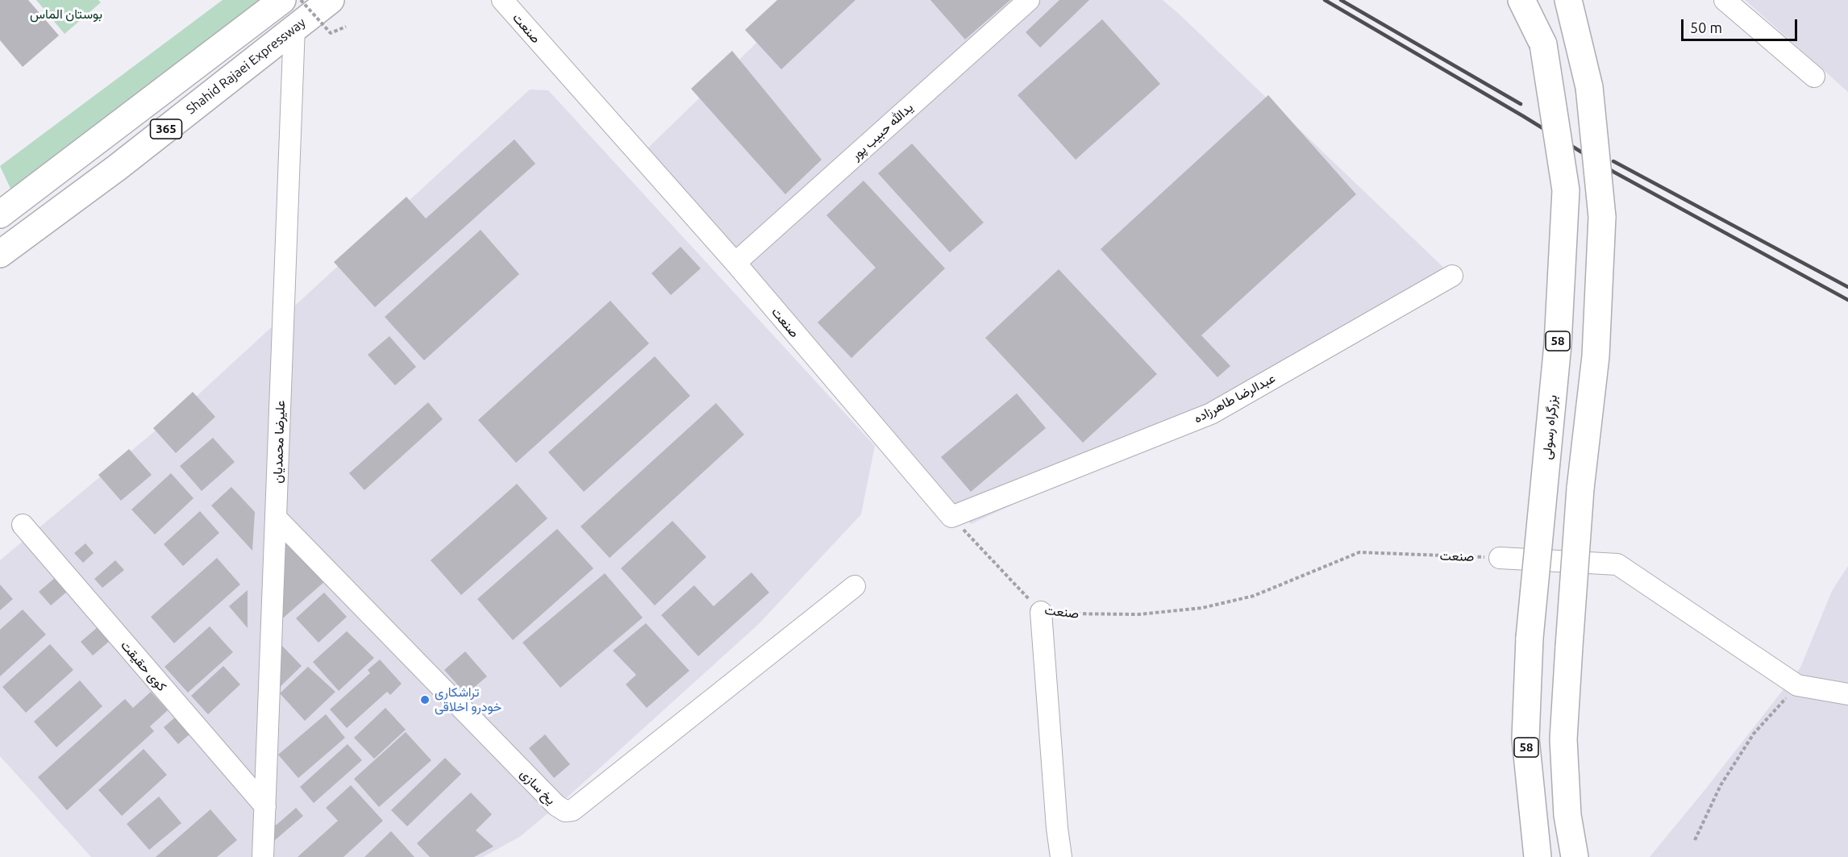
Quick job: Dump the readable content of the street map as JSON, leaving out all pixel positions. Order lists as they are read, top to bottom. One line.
{"streets":{"highway":["Shahid Rajaei Expressway","365","58","بزرگراه رسولی"],"street":["صنعت","یدالله حبیب پور","عبدالرضا طاهرزاده","علیرضا محمدیان","کوی حقیقت","یخ سازی"]},"crossings":[["صنعت","یدالله حبیب پور"],["صنعت","عبدالرضا طاهرزاده"],["Shahid Rajaei Expressway","علیرضا محمدیان"],["علیرضا محمدیان","کوی حقیقت"],["علیرضا محمدیان","یخ سازی"]],"parks":["بوستان الماس"],"places":["تراشکاری خودرو اخلاقی"],"scale_bar":"50 m"}
